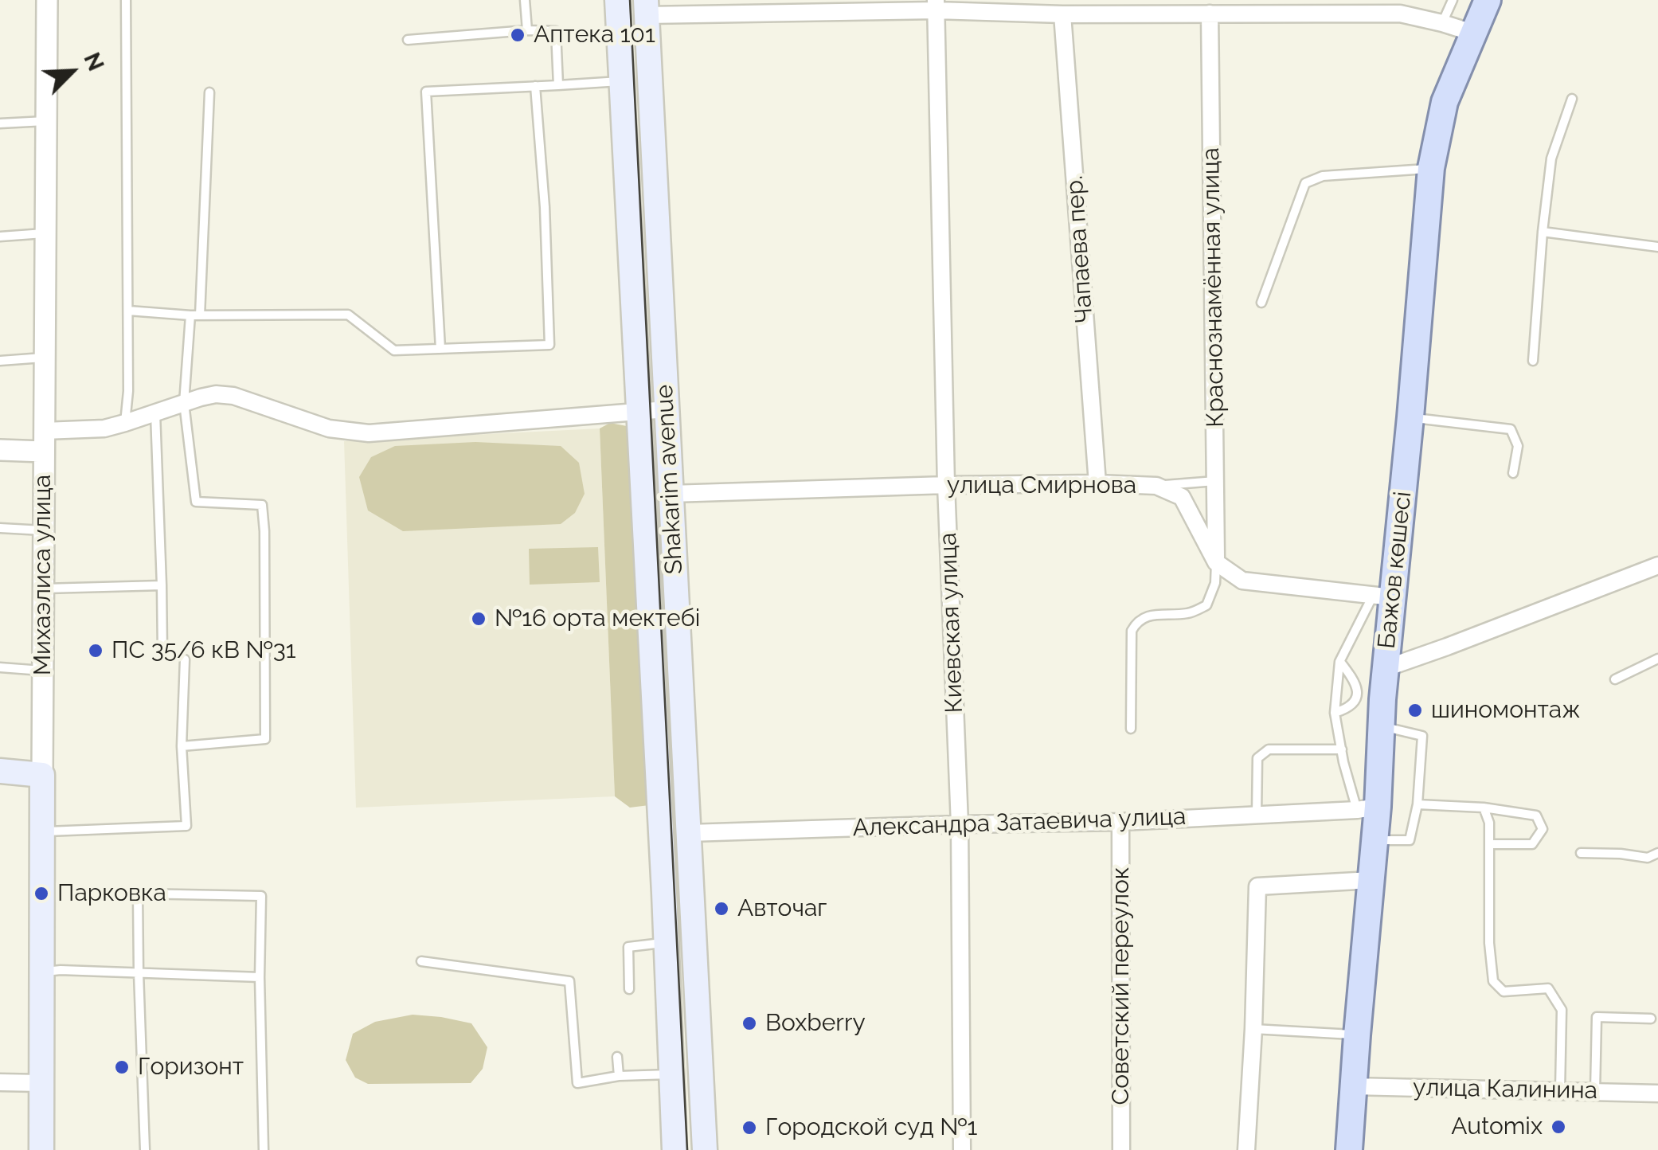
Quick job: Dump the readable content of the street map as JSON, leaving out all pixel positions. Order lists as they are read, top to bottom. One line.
{"streets":{"main road":["Shakarim avenue","улица Смирнова","Бажов көшесі","Михаэлиса улица","Александра Затаевича улица"],"street":["Чапаева пер.","Краснознамённая улица","Киевская улица","Советский переулок","улица Калинина"]},"crossings":[["Чапаева пер.","улица Смирнова"],["Краснознамённая улица","улица Смирнова"],["Shakarim avenue","улица Смирнова"],["Shakarim avenue","Александра Затаевича улица"],["улица Смирнова","Киевская улица"],["Бажов көшесі","Александра Затаевича улица"],["Бажов көшесі","улица Калинина"],["Киевская улица","Александра Затаевича улица"],["Александра Затаевича улица","Советский переулок"]],"places":["Аптека 101","№16 орта мектебі","ПС 35/6 кВ №31","шиномонтаж","Парковка","Авточаг","Boxberry","Горизонт","Automix","Городской суд №1"],"north":"top right"}
